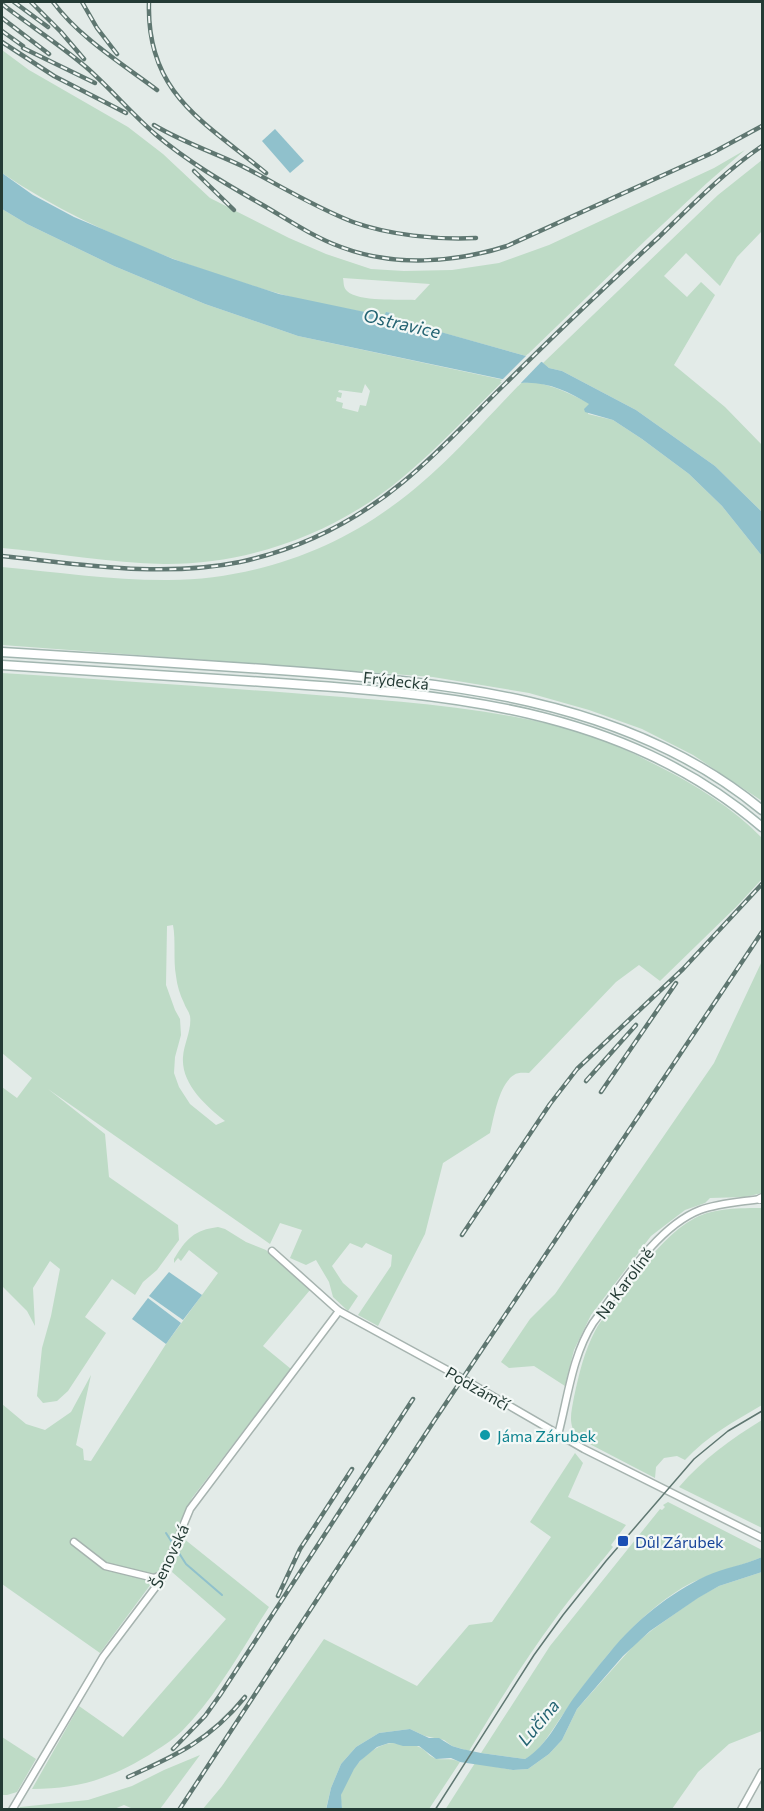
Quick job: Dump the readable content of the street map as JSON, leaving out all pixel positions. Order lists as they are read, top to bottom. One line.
{"streets":{"main road":["Frýdecká"],"street":["Na Karolíně","Podzámčí","Šenovská"]},"crossings":[["Na Karolíně","Podzámčí"],["Podzámčí","Šenovská"]],"water":["Ostravice","Lučina"],"places":{"other":["Jáma Zárubek"],"transit":["Důl Zárubek"]}}
